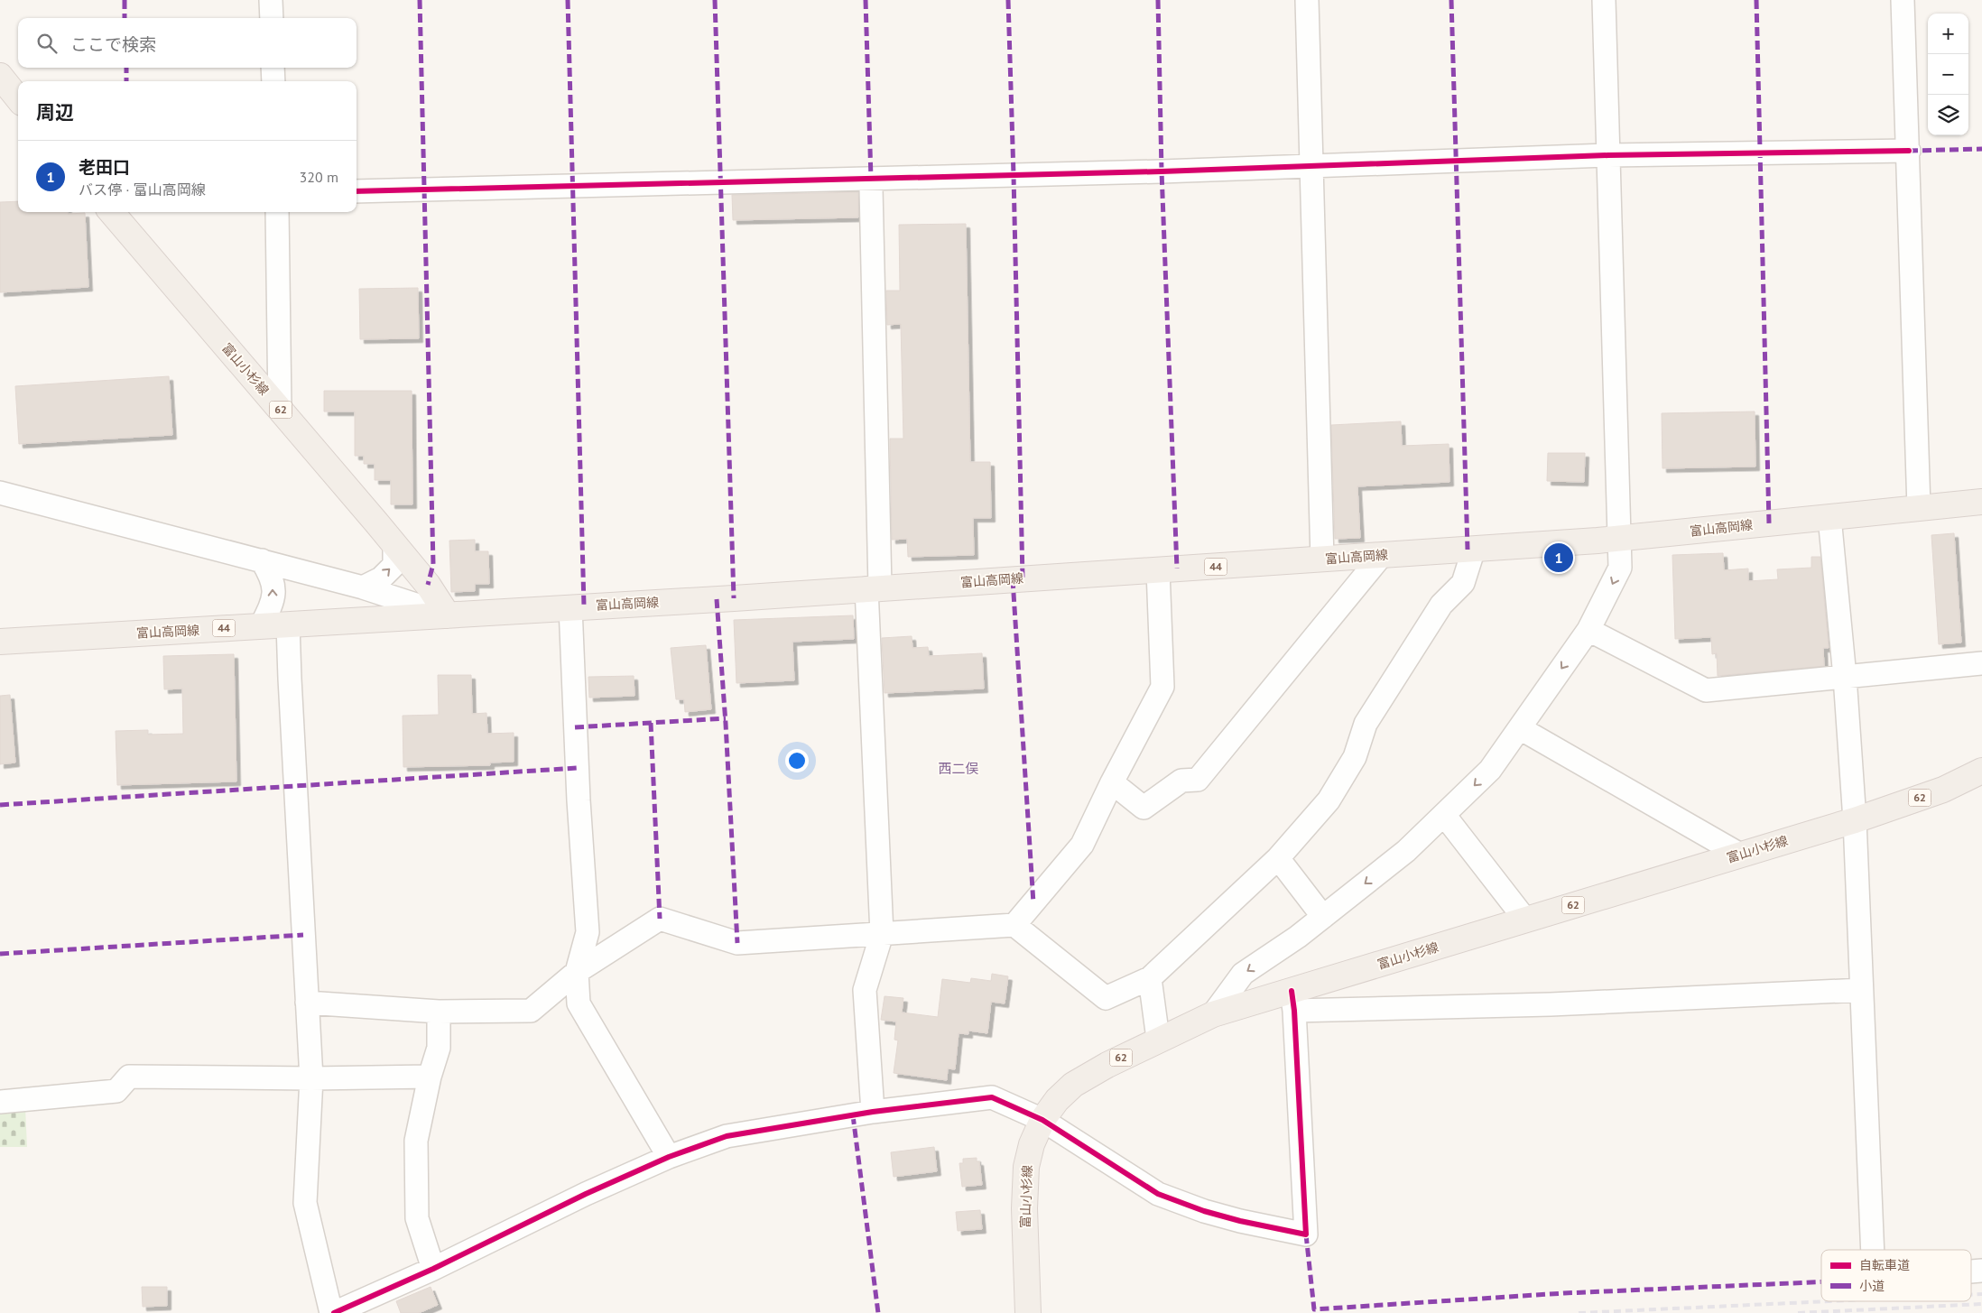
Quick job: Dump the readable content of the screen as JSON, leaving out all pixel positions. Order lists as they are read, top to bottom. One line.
{"streets":{"main road":["富山小杉線","62","富山高岡線","44"]},"crossings":[["富山小杉線","富山高岡線"]],"districts":["西二俣"],"legend":["自転車道","小道"],"page":{"map_buttons":["+","−"],"search":"ここで検索","heading":"周辺","list":[{"mark":"1","name":"老田口","note":"バス停 · 富山高岡線","value":"320 m"}],"pins":"1"}}
